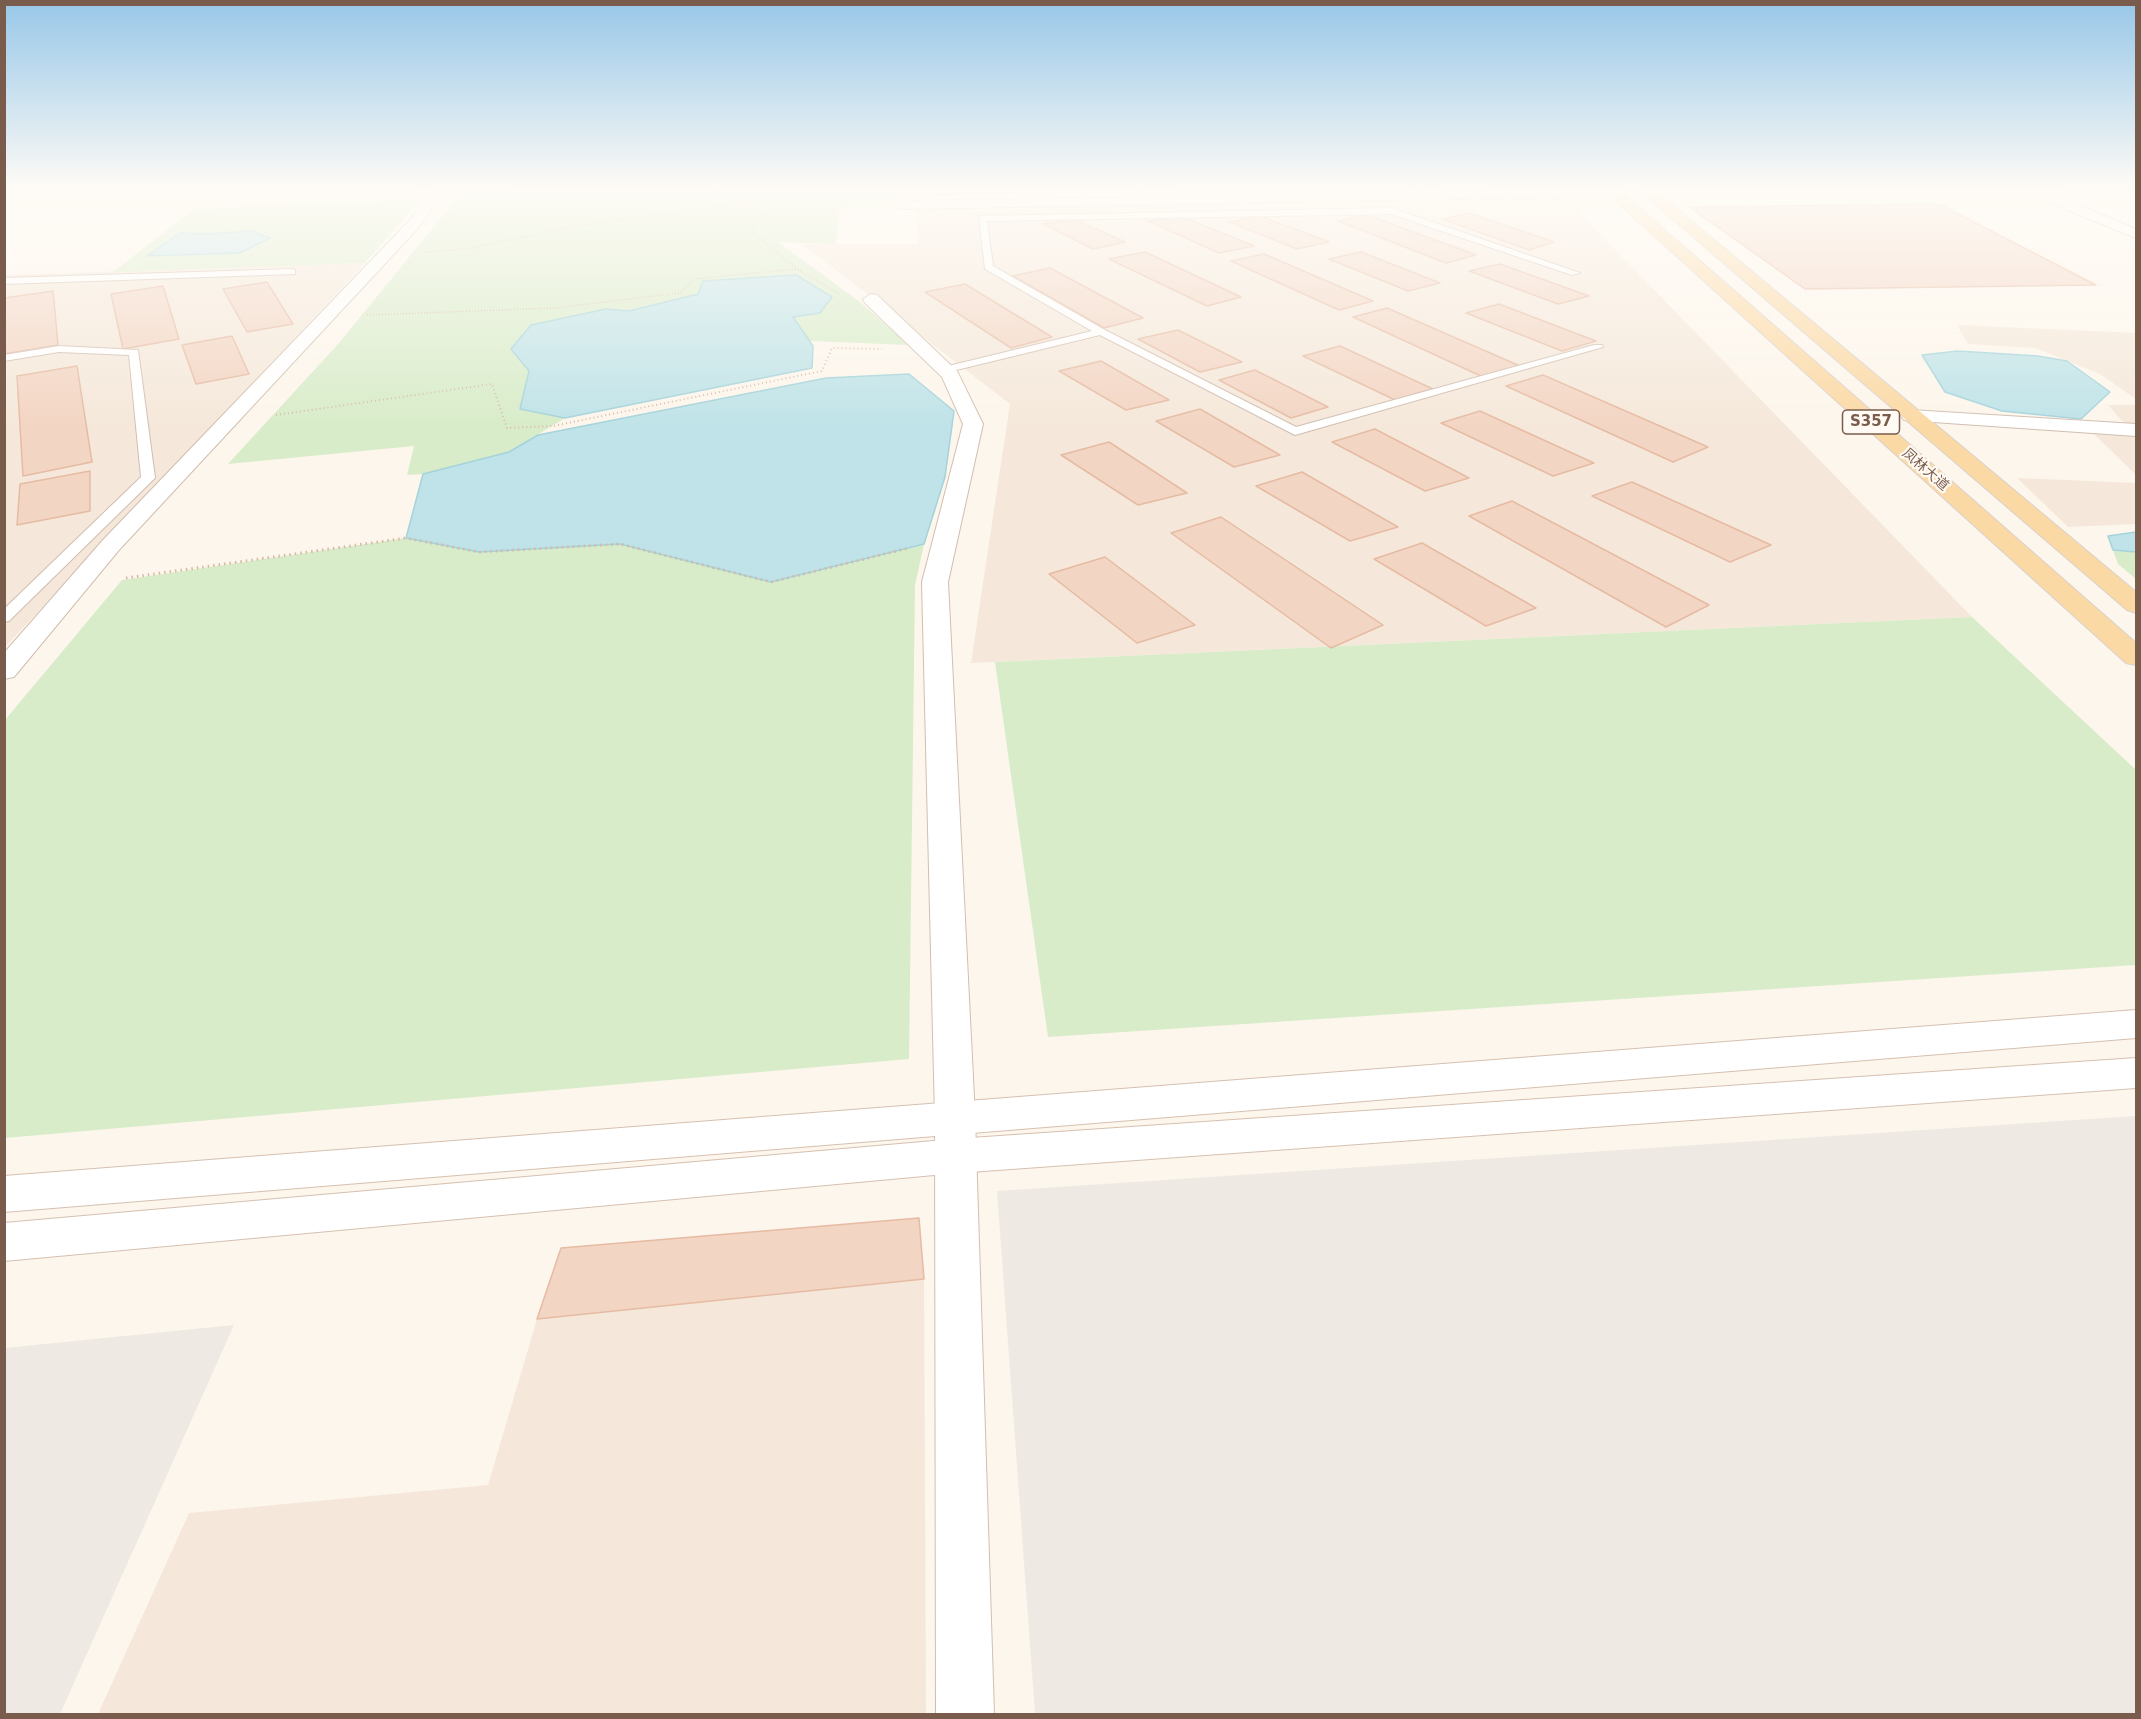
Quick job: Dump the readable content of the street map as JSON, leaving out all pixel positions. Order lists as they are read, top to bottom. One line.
{"streets":{"main road":["S357","凤林大道"]}}
